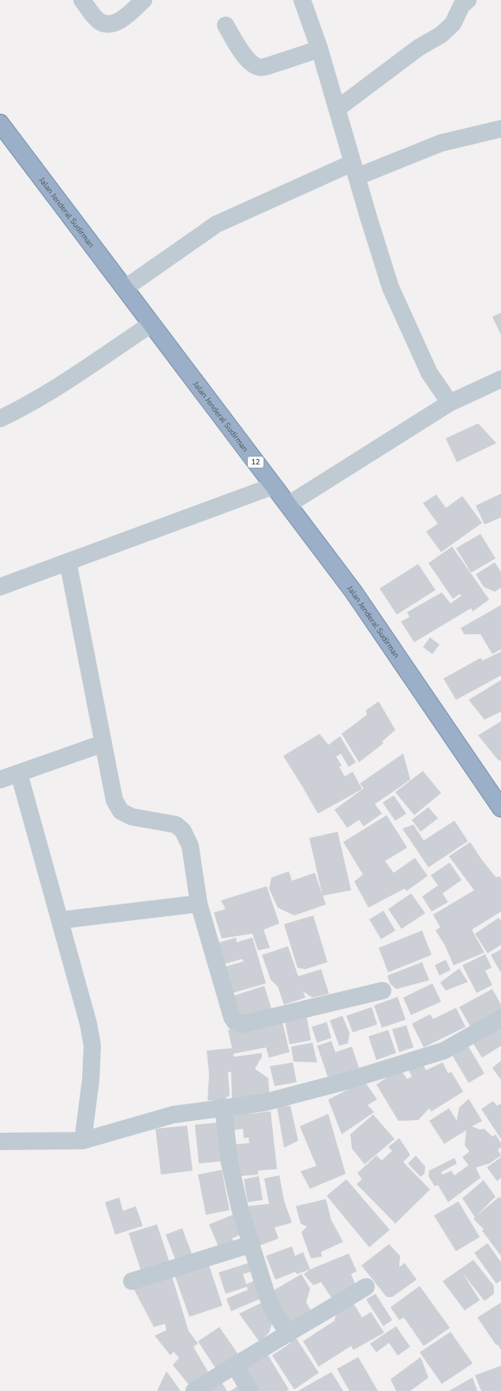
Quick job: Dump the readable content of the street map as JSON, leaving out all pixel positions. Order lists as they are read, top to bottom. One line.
{"streets":{"highway":["Jalan Jenderal Sudirman","12"]}}
